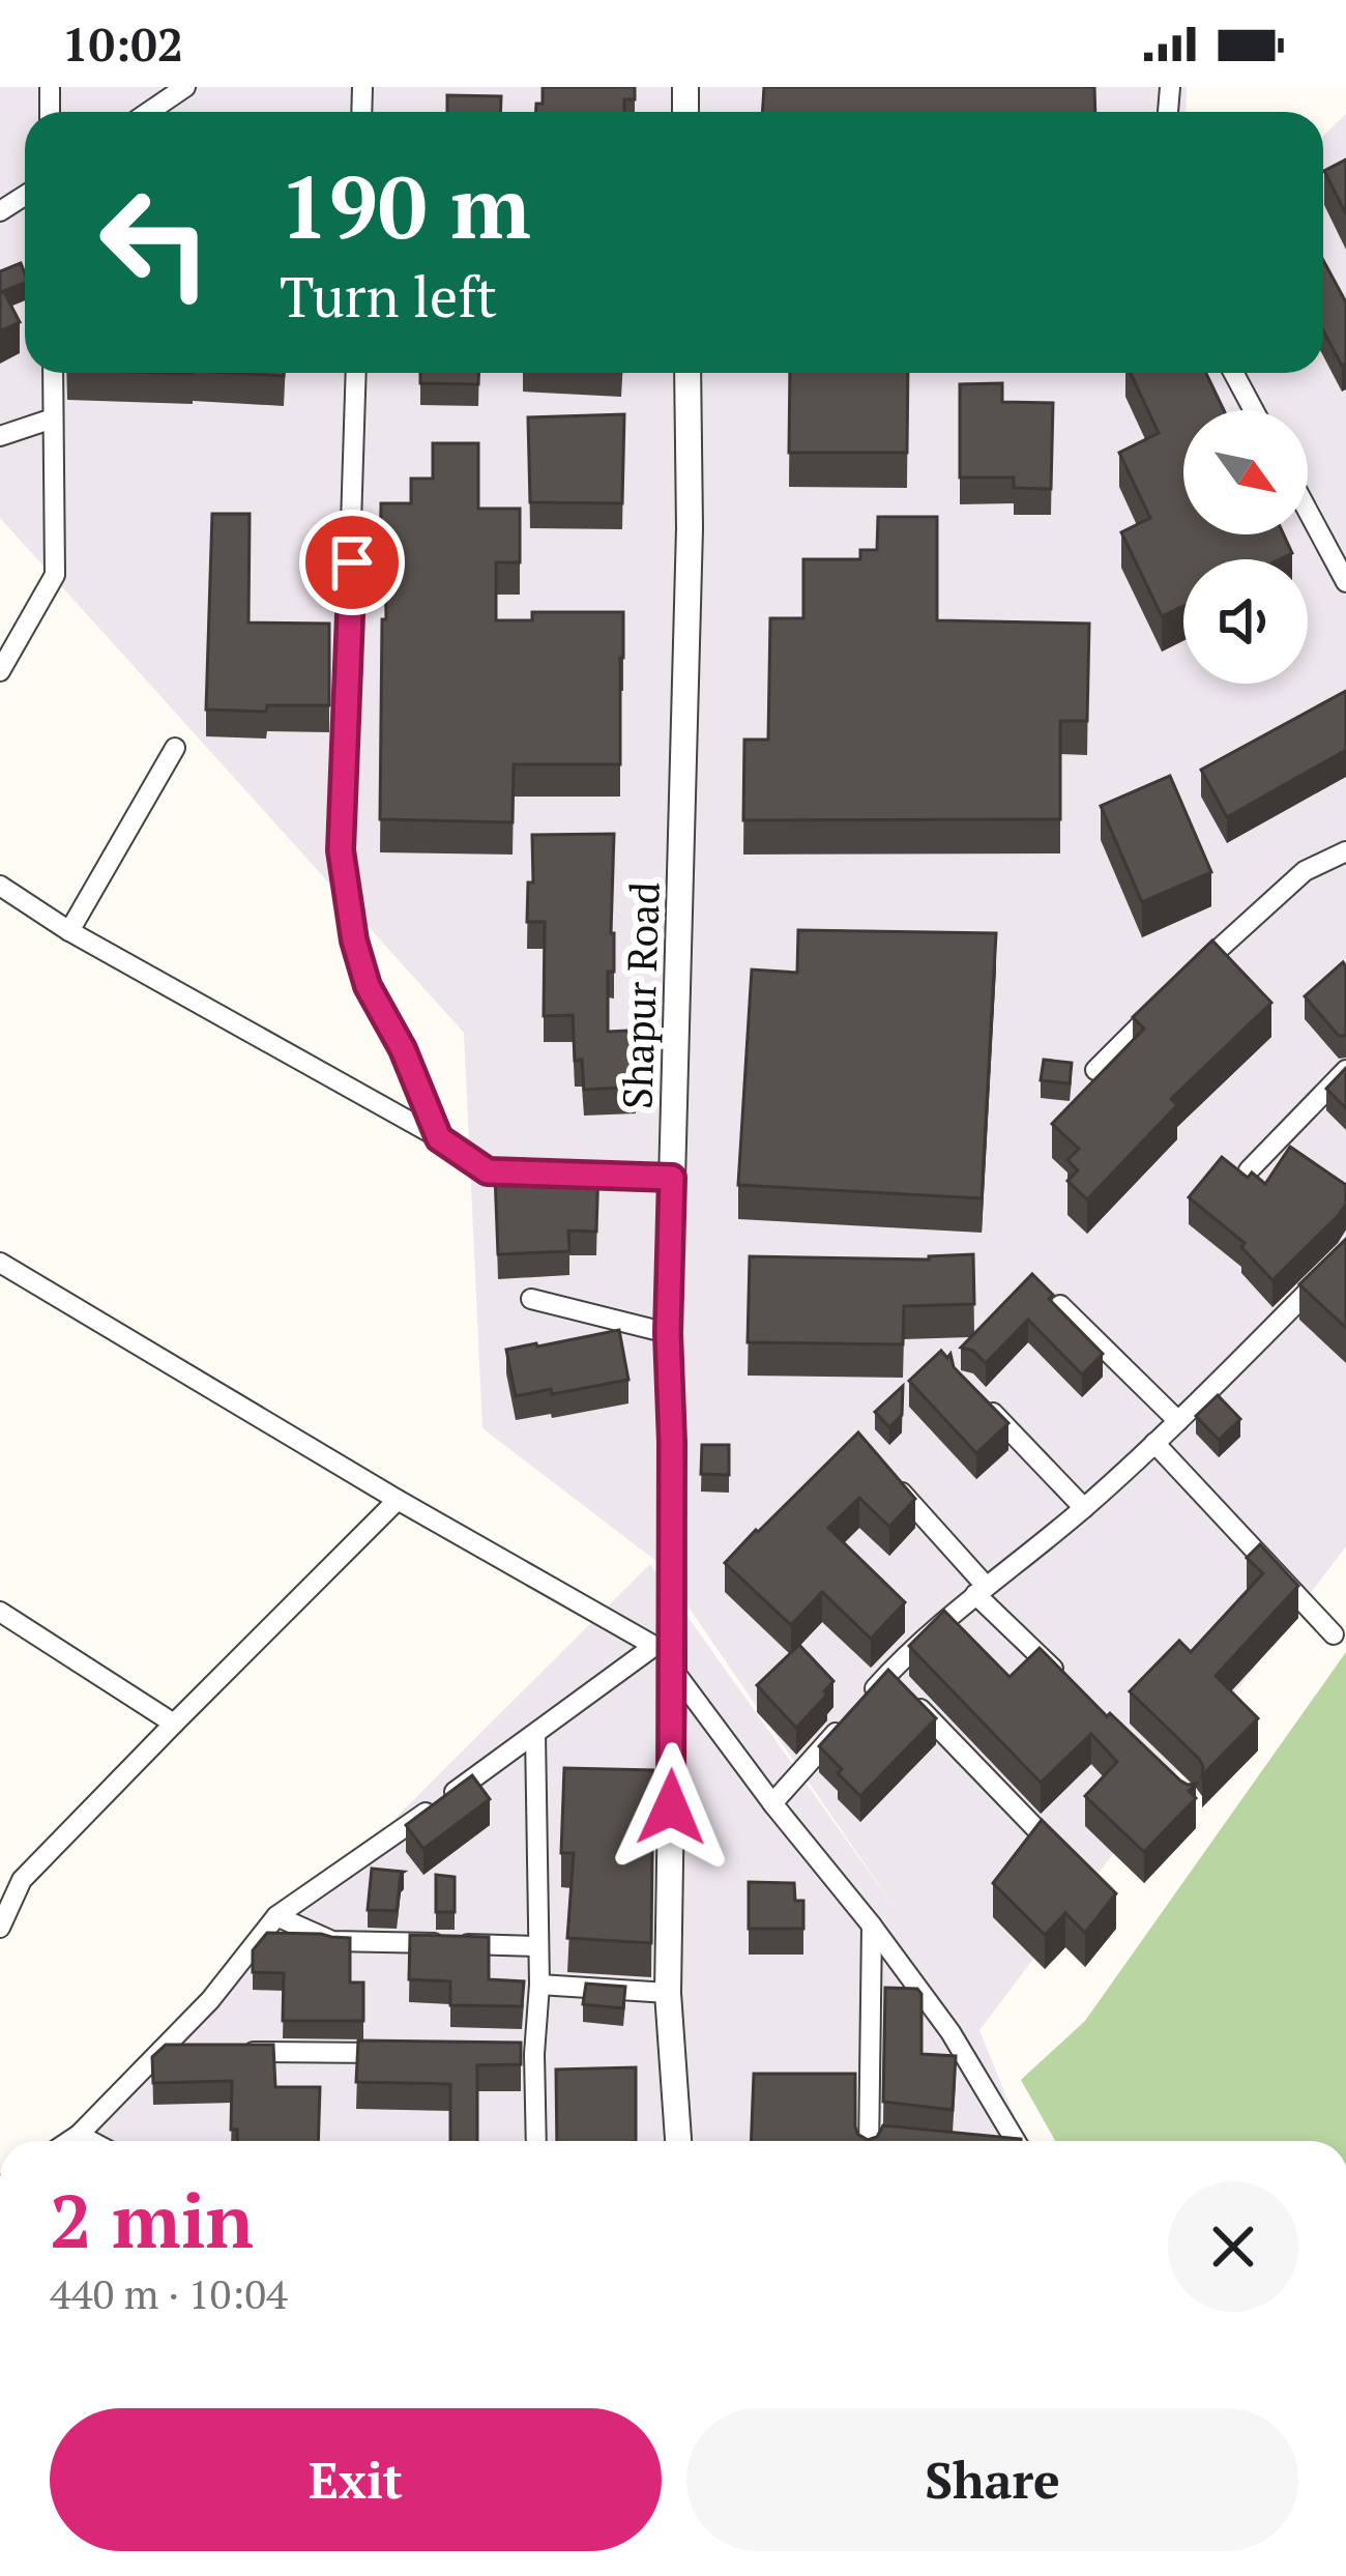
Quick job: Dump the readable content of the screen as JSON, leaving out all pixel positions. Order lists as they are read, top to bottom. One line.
{"streets":{"street":["Shapur Road"]},"north":"bottom right","page":{"status":"10:02","turn":["190 m","Turn left"],"heading":["2 min","440 m · 10:04"],"buttons":["Exit","Share"]}}
